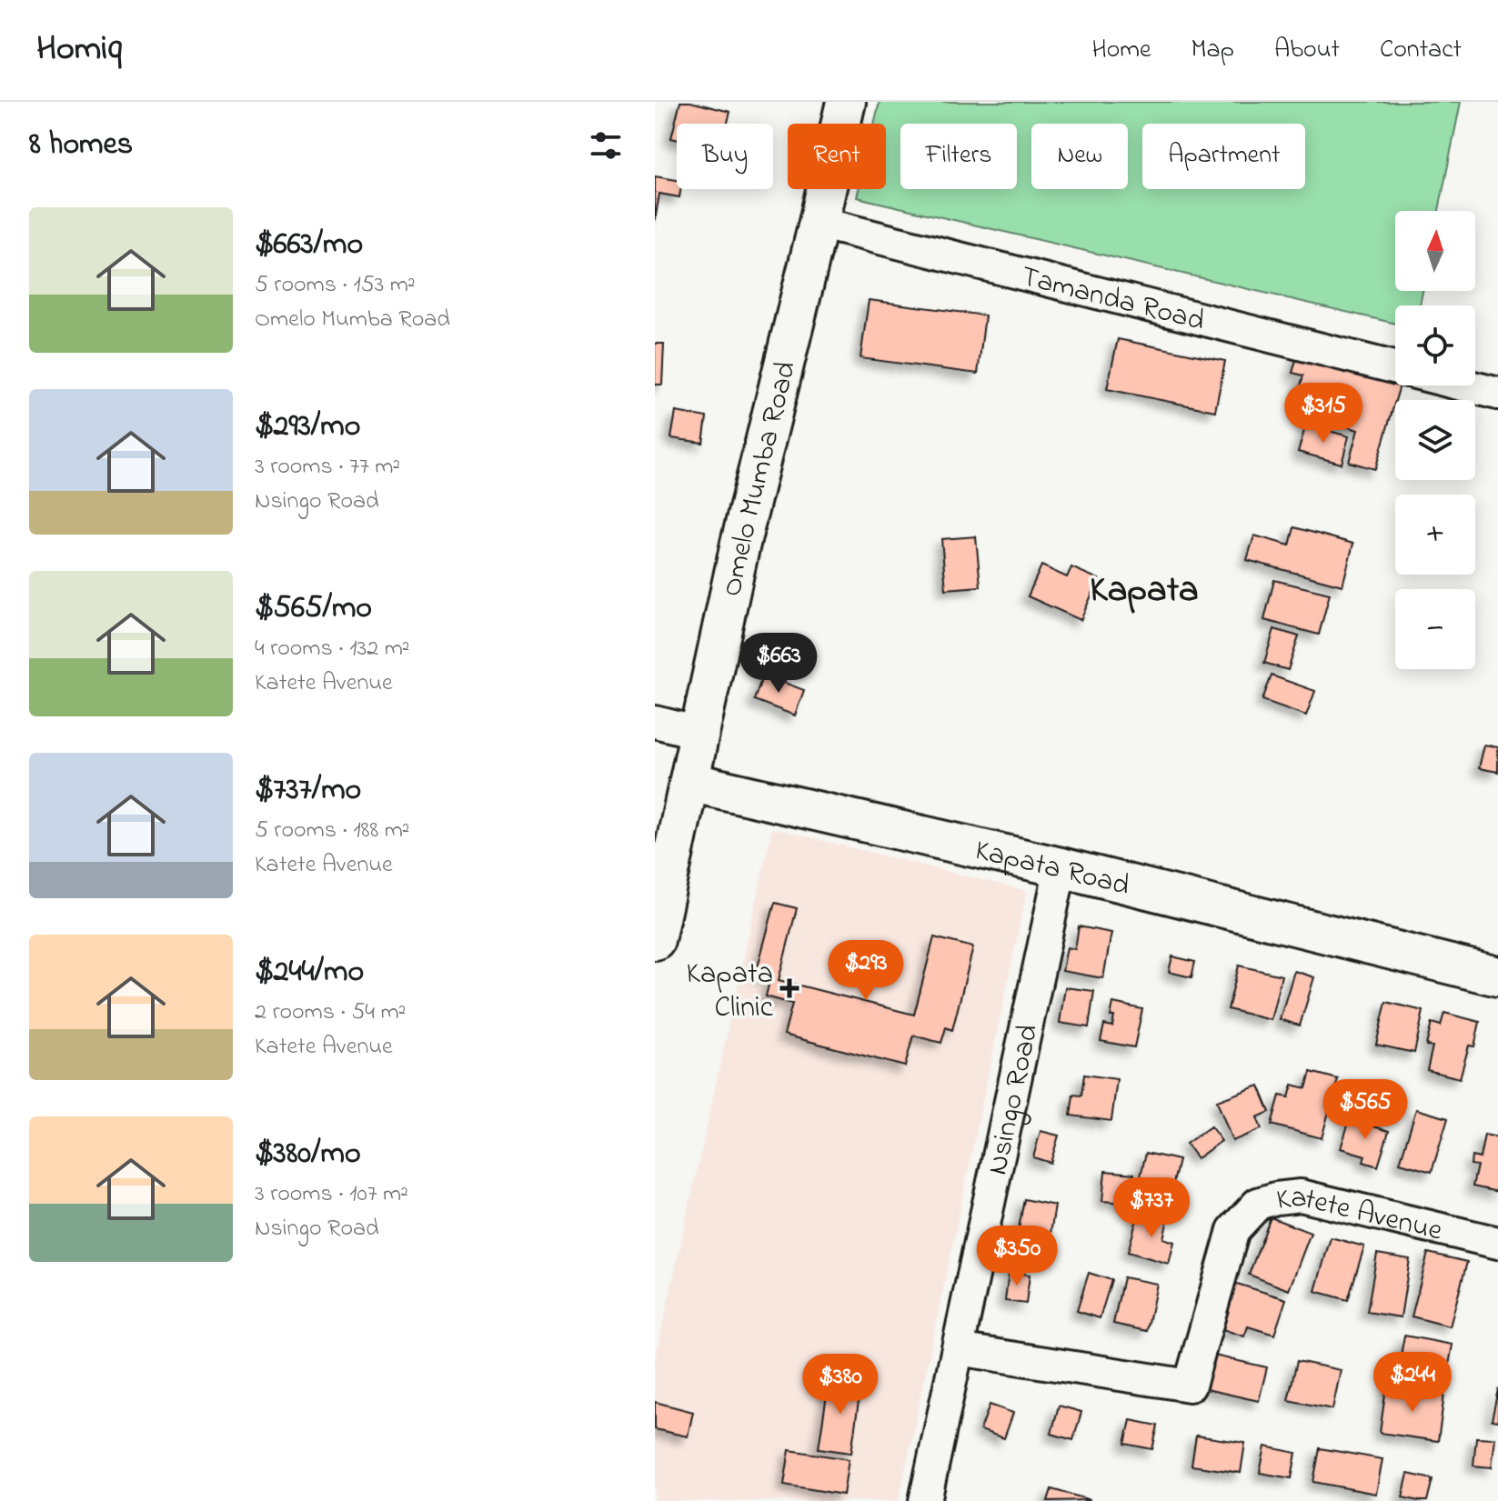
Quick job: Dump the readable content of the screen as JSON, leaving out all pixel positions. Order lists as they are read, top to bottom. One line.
{"streets":{"street":["Tamanda Road","Omelo Mumba Road","Kapata Road","Nsingo Road","Katete Avenue"]},"crossings":[["Tamanda Road","Omelo Mumba Road"],["Omelo Mumba Road","Kapata Road"],["Kapata Road","Nsingo Road"],["Nsingo Road","Katete Avenue"]],"districts":["Kapata"],"places":{"health":["Kapata Clinic"]},"north":"top","page":{"header":"Homiq","nav":["Home","Map","About","Contact"],"heading":"8 homes","chip":["Buy","Rent","Filters","New","Apartment"],"list":[{"name":"$663/mo","note":"5 rooms · 153 m² · Omelo Mumba Road"},{"name":"$293/mo","note":"3 rooms · 77 m² · Nsingo Road"},{"name":"$565/mo","note":"4 rooms · 132 m² · Katete Avenue"},{"name":"$737/mo","note":"5 rooms · 188 m² · Katete Avenue"},{"name":"$244/mo","note":"2 rooms · 54 m² · Katete Avenue"},{"name":"$380/mo","note":"3 rooms · 107 m² · Nsingo Road"}],"map_buttons":["+","−"],"price":["$315","$663","$293","$565","$737","$350","$244","$380"]}}
